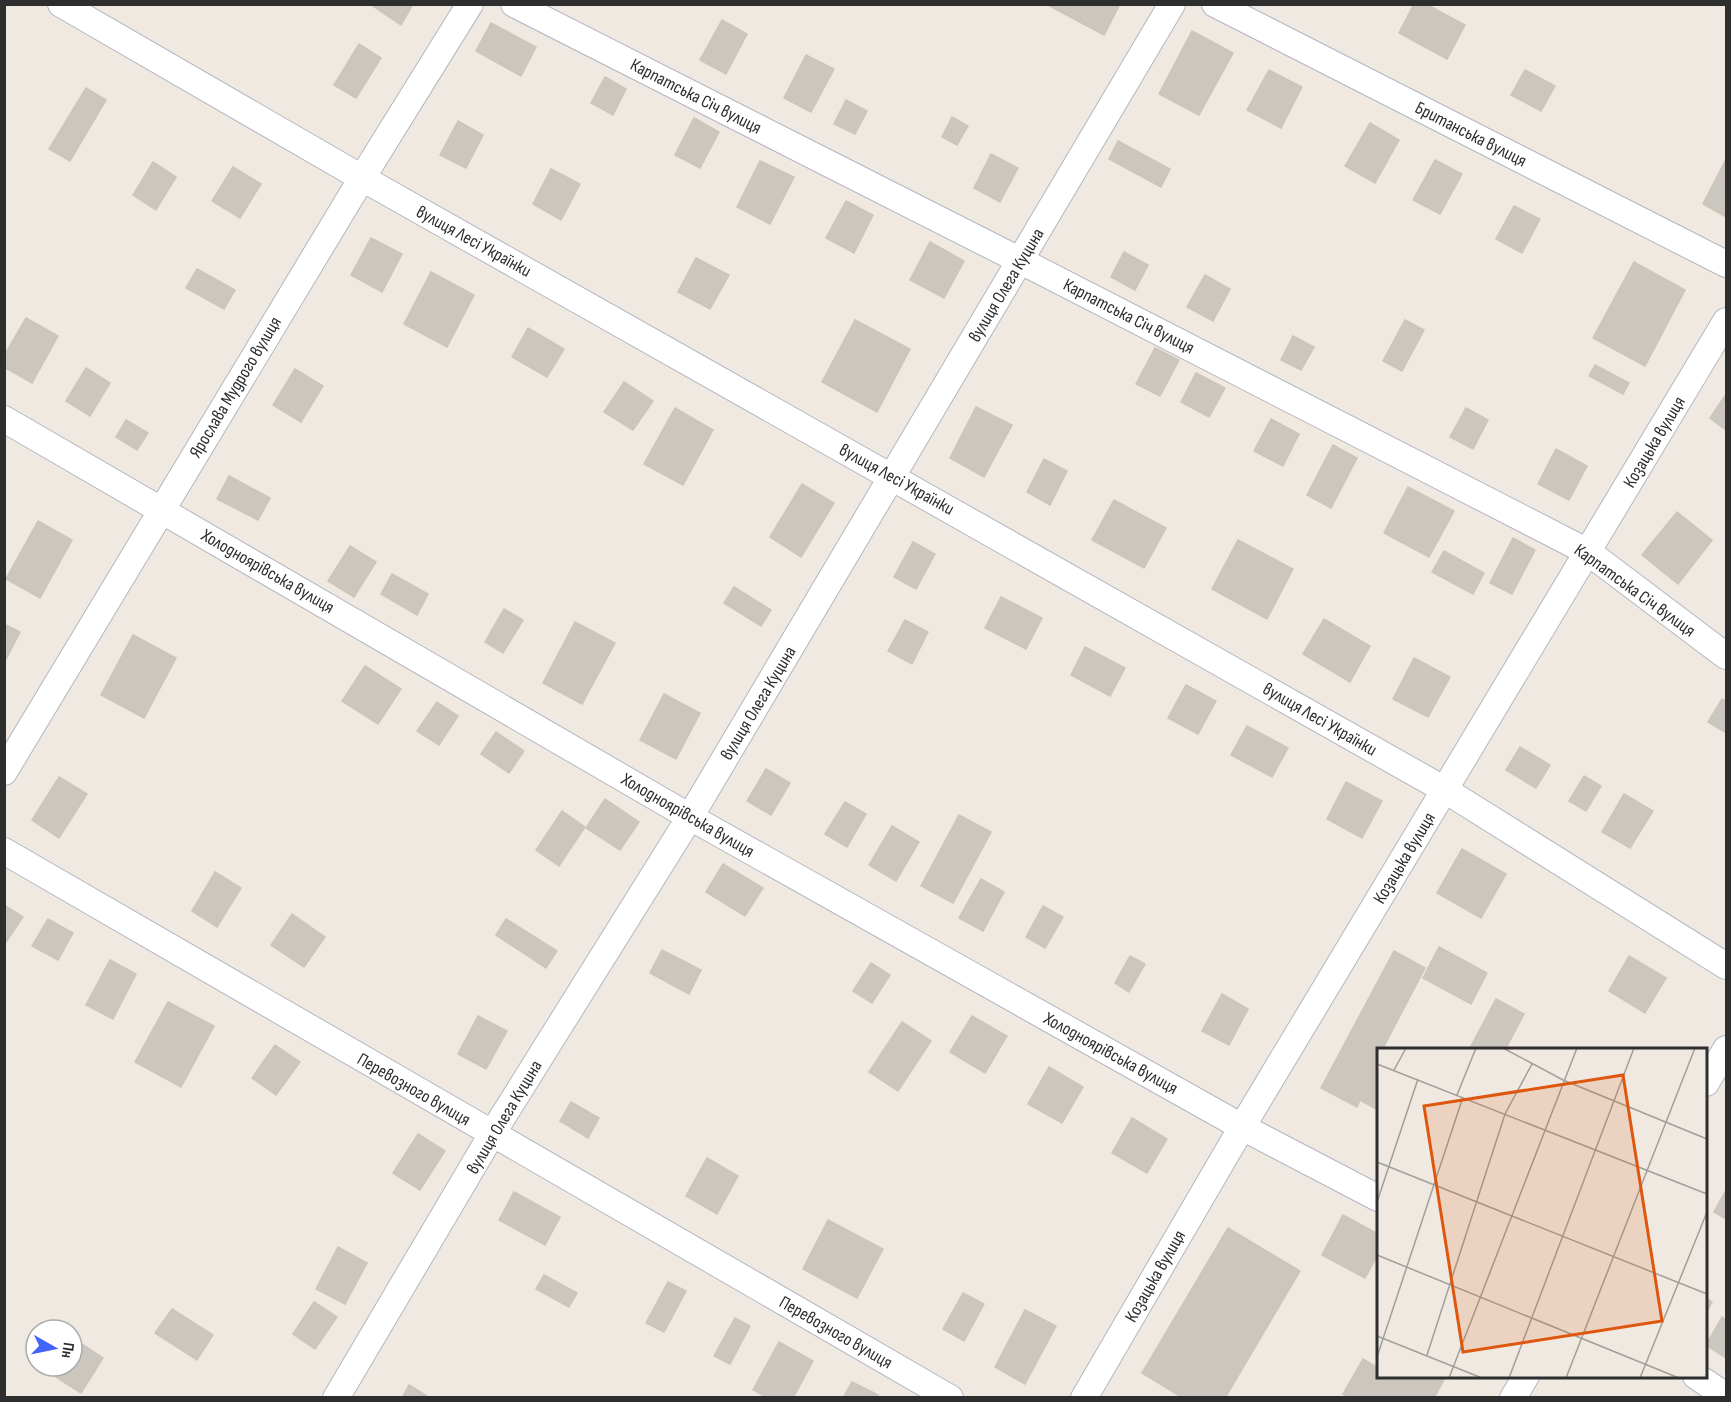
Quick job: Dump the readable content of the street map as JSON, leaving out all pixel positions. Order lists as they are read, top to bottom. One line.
{"streets":{"street":["Карпатська Січ вулиця","Британська вулиця","вулиця Лесі Українки","вулиця Олега Куцина","Ярослава Мудрого вулиця","Козацька вулиця","Холодноярівська вулиця","Перевозного вулиця"]},"crossings":[["Карпатська Січ вулиця","вулиця Олега Куцина"],["Карпатська Січ вулиця","Козацька вулиця"],["вулиця Лесі Українки","вулиця Олега Куцина"],["вулиця Лесі Українки","Ярослава Мудрого вулиця"],["вулиця Лесі Українки","Козацька вулиця"],["вулиця Олега Куцина","Холодноярівська вулиця"],["вулиця Олега Куцина","Перевозного вулиця"],["Ярослава Мудрого вулиця","Холодноярівська вулиця"],["Козацька вулиця","Холодноярівська вулиця"]],"north":"right"}
